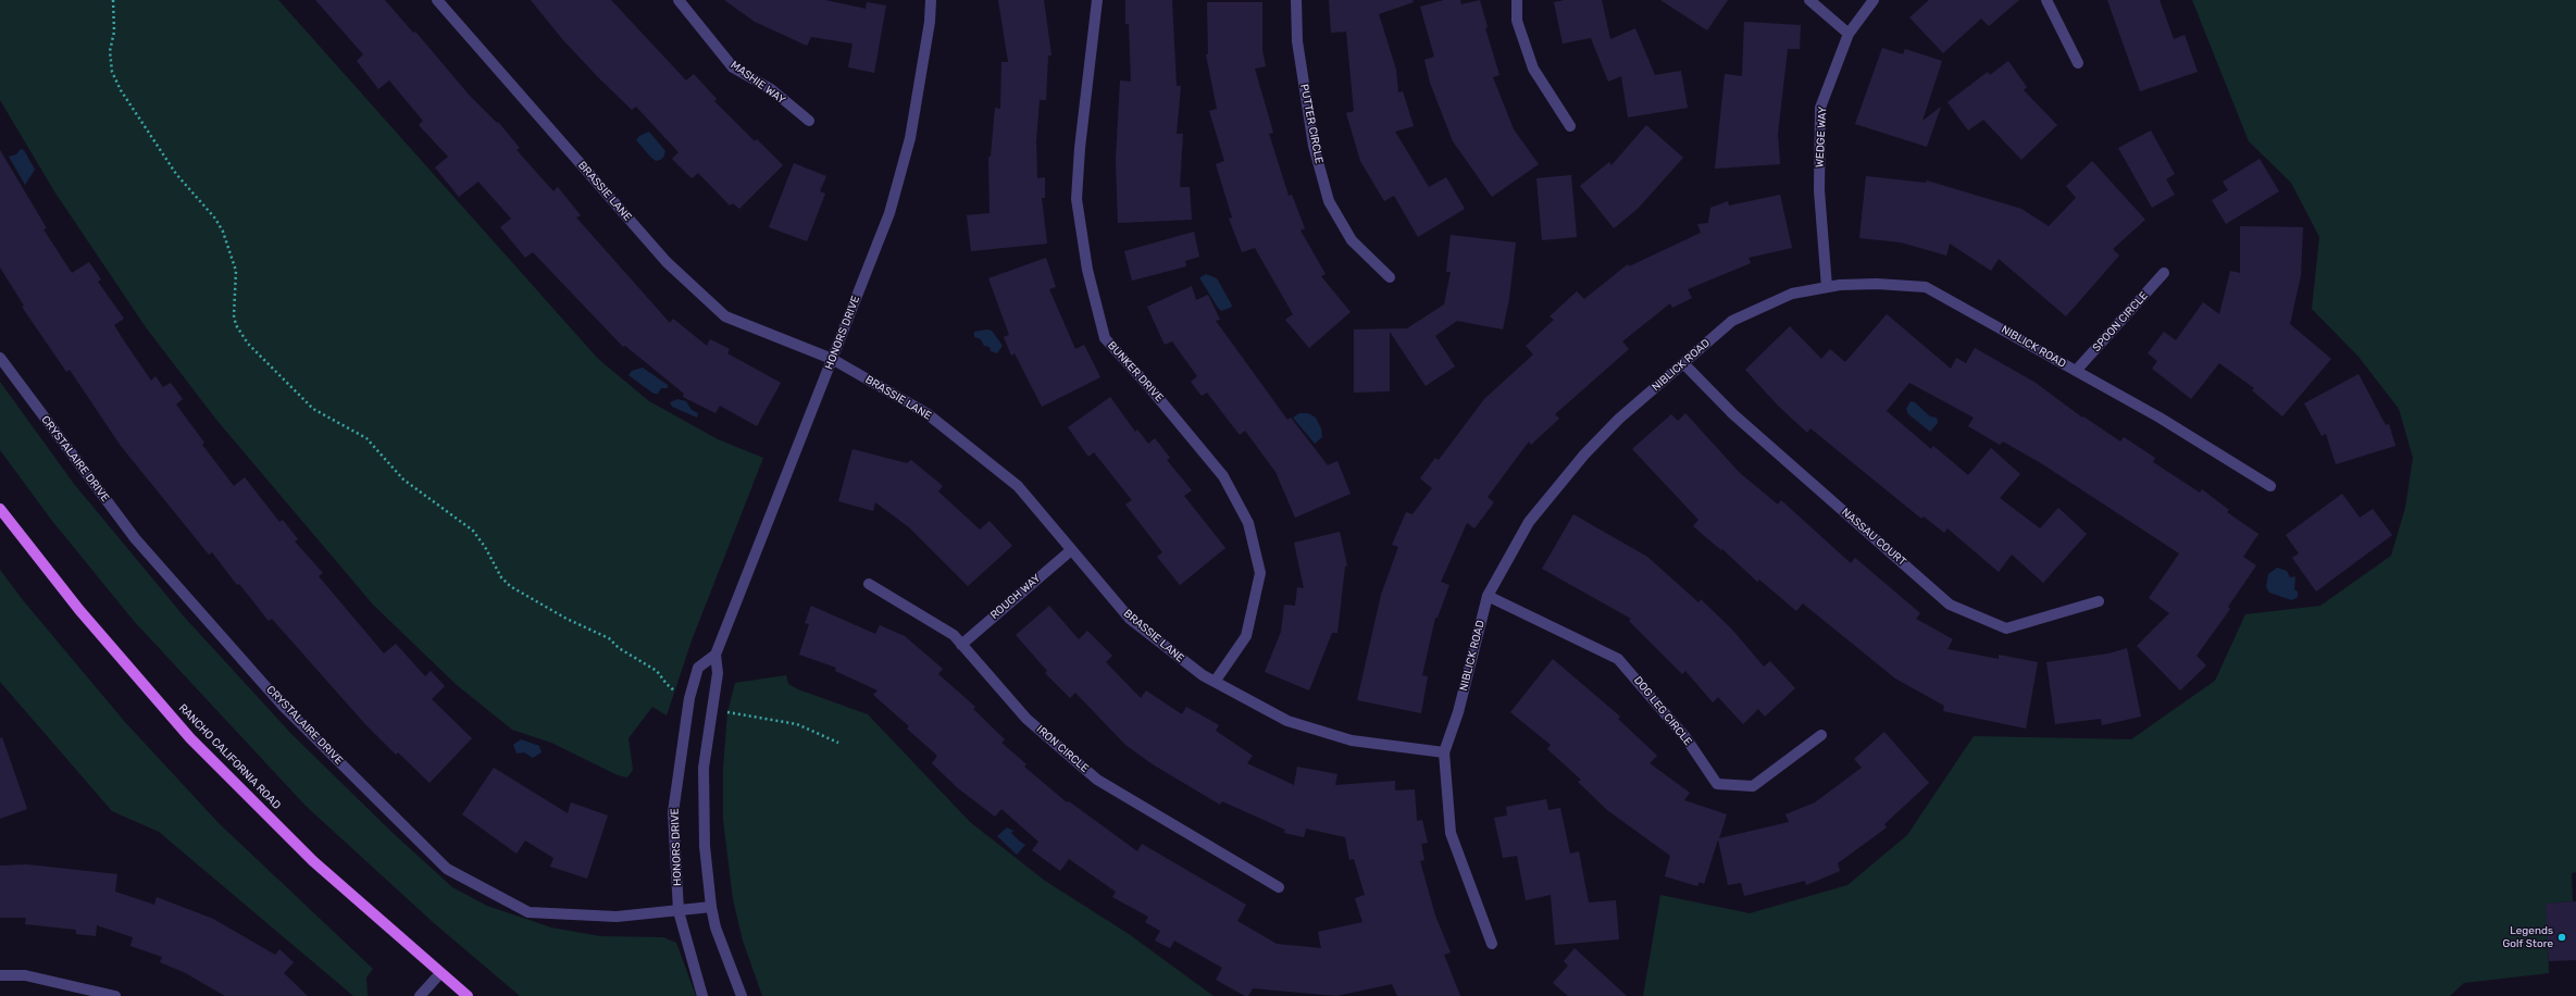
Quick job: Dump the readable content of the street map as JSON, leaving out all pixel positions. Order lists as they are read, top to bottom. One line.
{"streets":{"main road":["RANCHO CALIFORNIA ROAD"],"street":["MASHIE WAY","PUTTER CIRCLE","WEDGE WAY","BRASSIE LANE","SPOON CIRCLE","HONORS DRIVE","NIBLICK ROAD","BUNKER DRIVE","CRYSTALAIRE DRIVE","NASSAU COURT","ROUGH WAY","DOG LEG CIRCLE","IRON CIRCLE"]},"crossings":[["WEDGE WAY","NIBLICK ROAD"],["BRASSIE LANE","HONORS DRIVE"],["BRASSIE LANE","NIBLICK ROAD"],["BRASSIE LANE","BUNKER DRIVE"],["BRASSIE LANE","ROUGH WAY"],["SPOON CIRCLE","NIBLICK ROAD"],["HONORS DRIVE","CRYSTALAIRE DRIVE"],["NIBLICK ROAD","NASSAU COURT"],["NIBLICK ROAD","DOG LEG CIRCLE"],["ROUGH WAY","IRON CIRCLE"]],"places":["Legends Golf Store"]}
